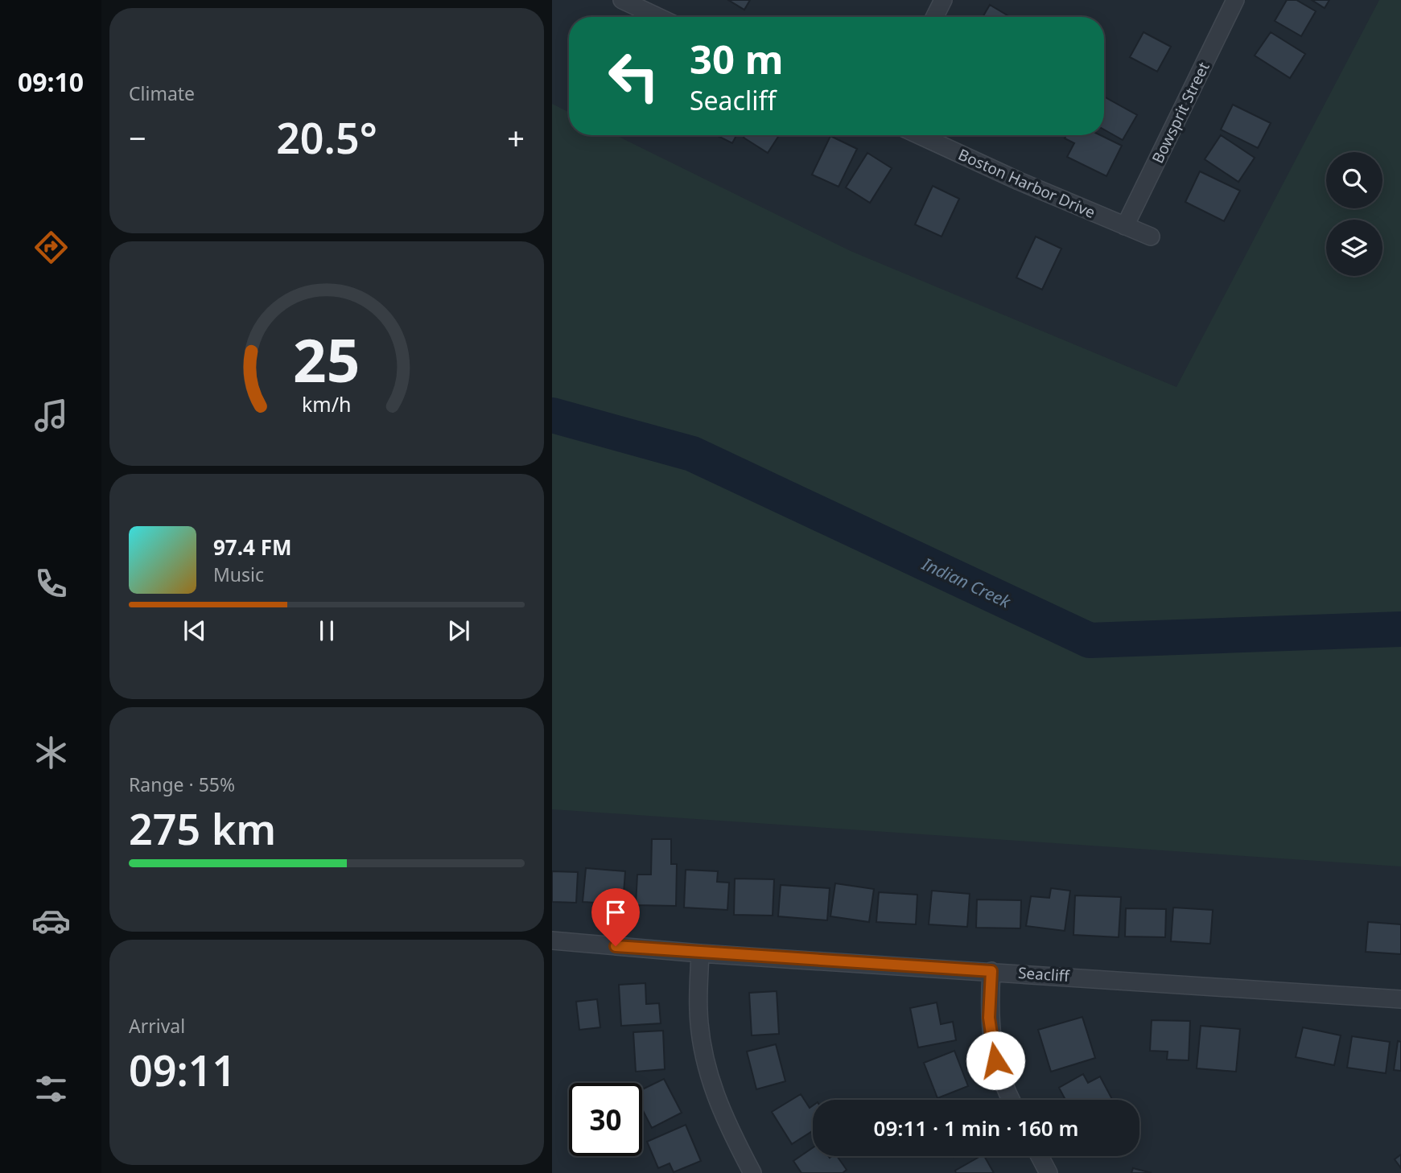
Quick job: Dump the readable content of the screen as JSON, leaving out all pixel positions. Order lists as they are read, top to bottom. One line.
{"streets":{"street":["Bowsprit Street","Boston Harbor Drive","Seacliff"]},"crossings":[["Bowsprit Street","Boston Harbor Drive"]],"water":["Indian Creek"],"page":{"tabs":"09:10","tile":["Climate",["Range · 55%","275 km"],["Arrival","09:11"]],"turn":["30 m","Seacliff"],"heat":["−","20.5°","+"],"song":["97.4 FM","Music"],"limit":"30","trip":"09:11 · 1 min · 160 m","gauge":["25","km/h"]}}
